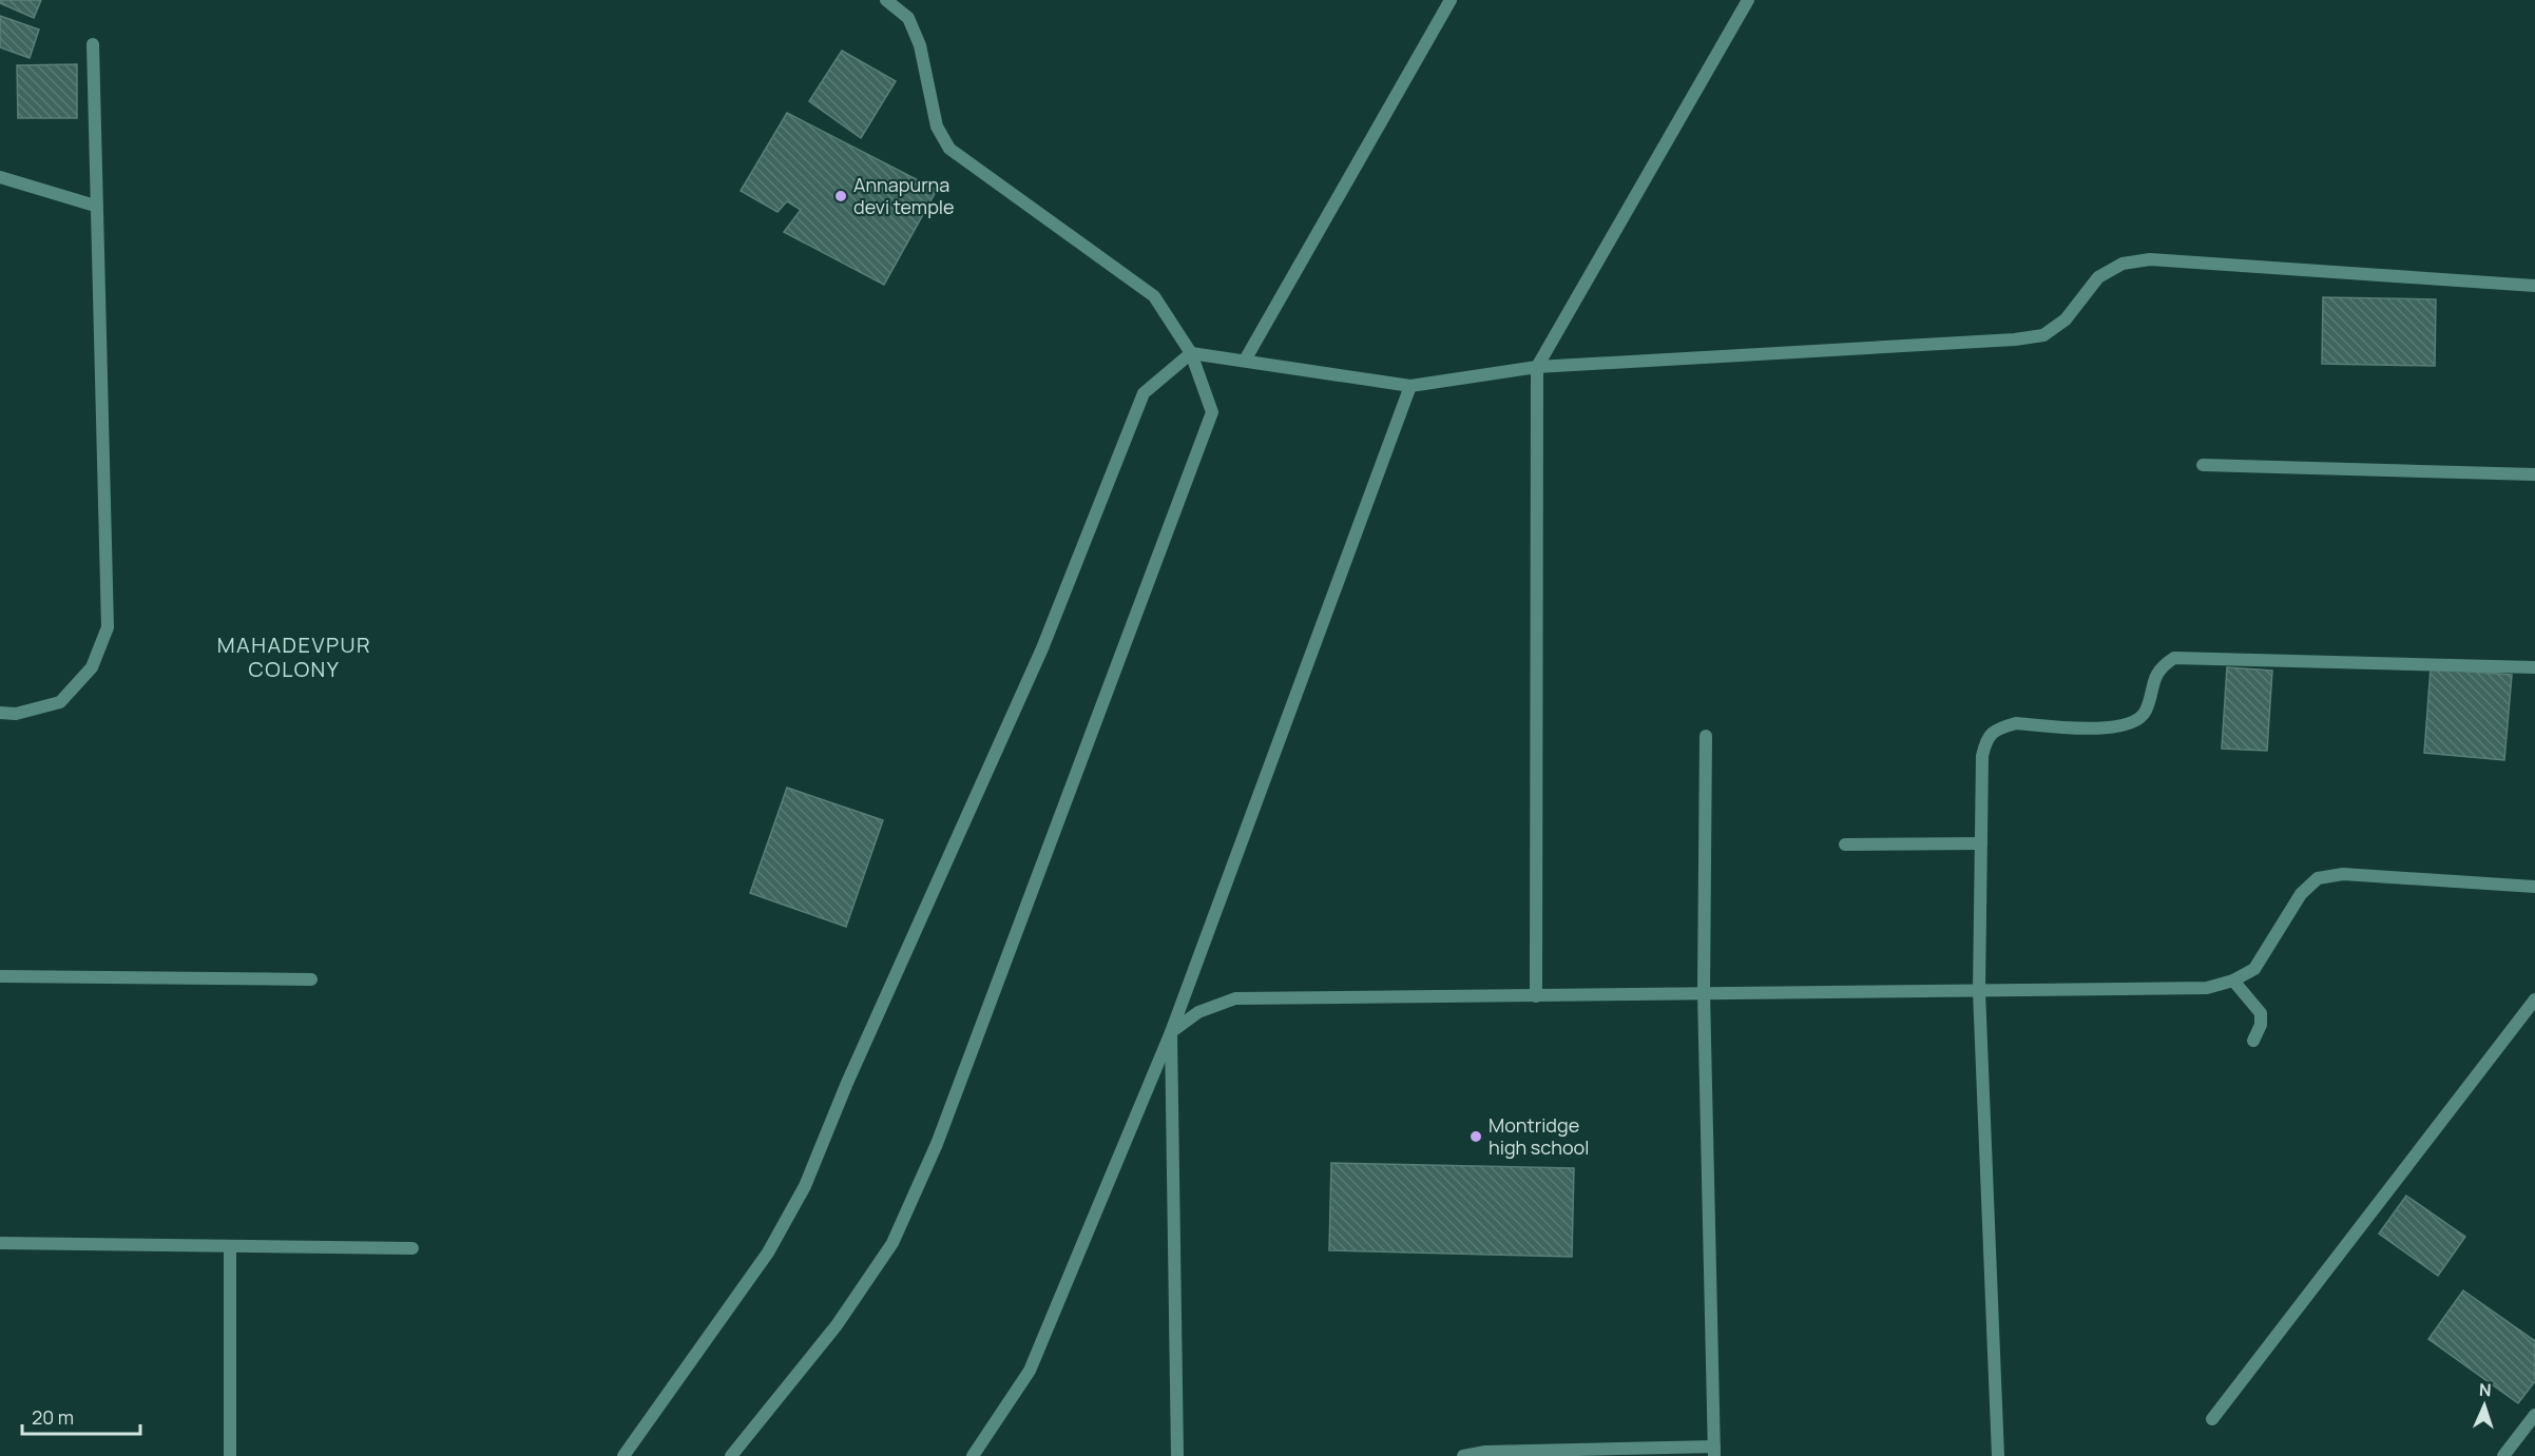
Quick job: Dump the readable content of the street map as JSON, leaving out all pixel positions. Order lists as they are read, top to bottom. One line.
{"districts":["MAHADEVPUR COLONY"],"places":["Annapurna devi temple","Montridge high school"],"scale_bar":"20 m","north":"top"}
